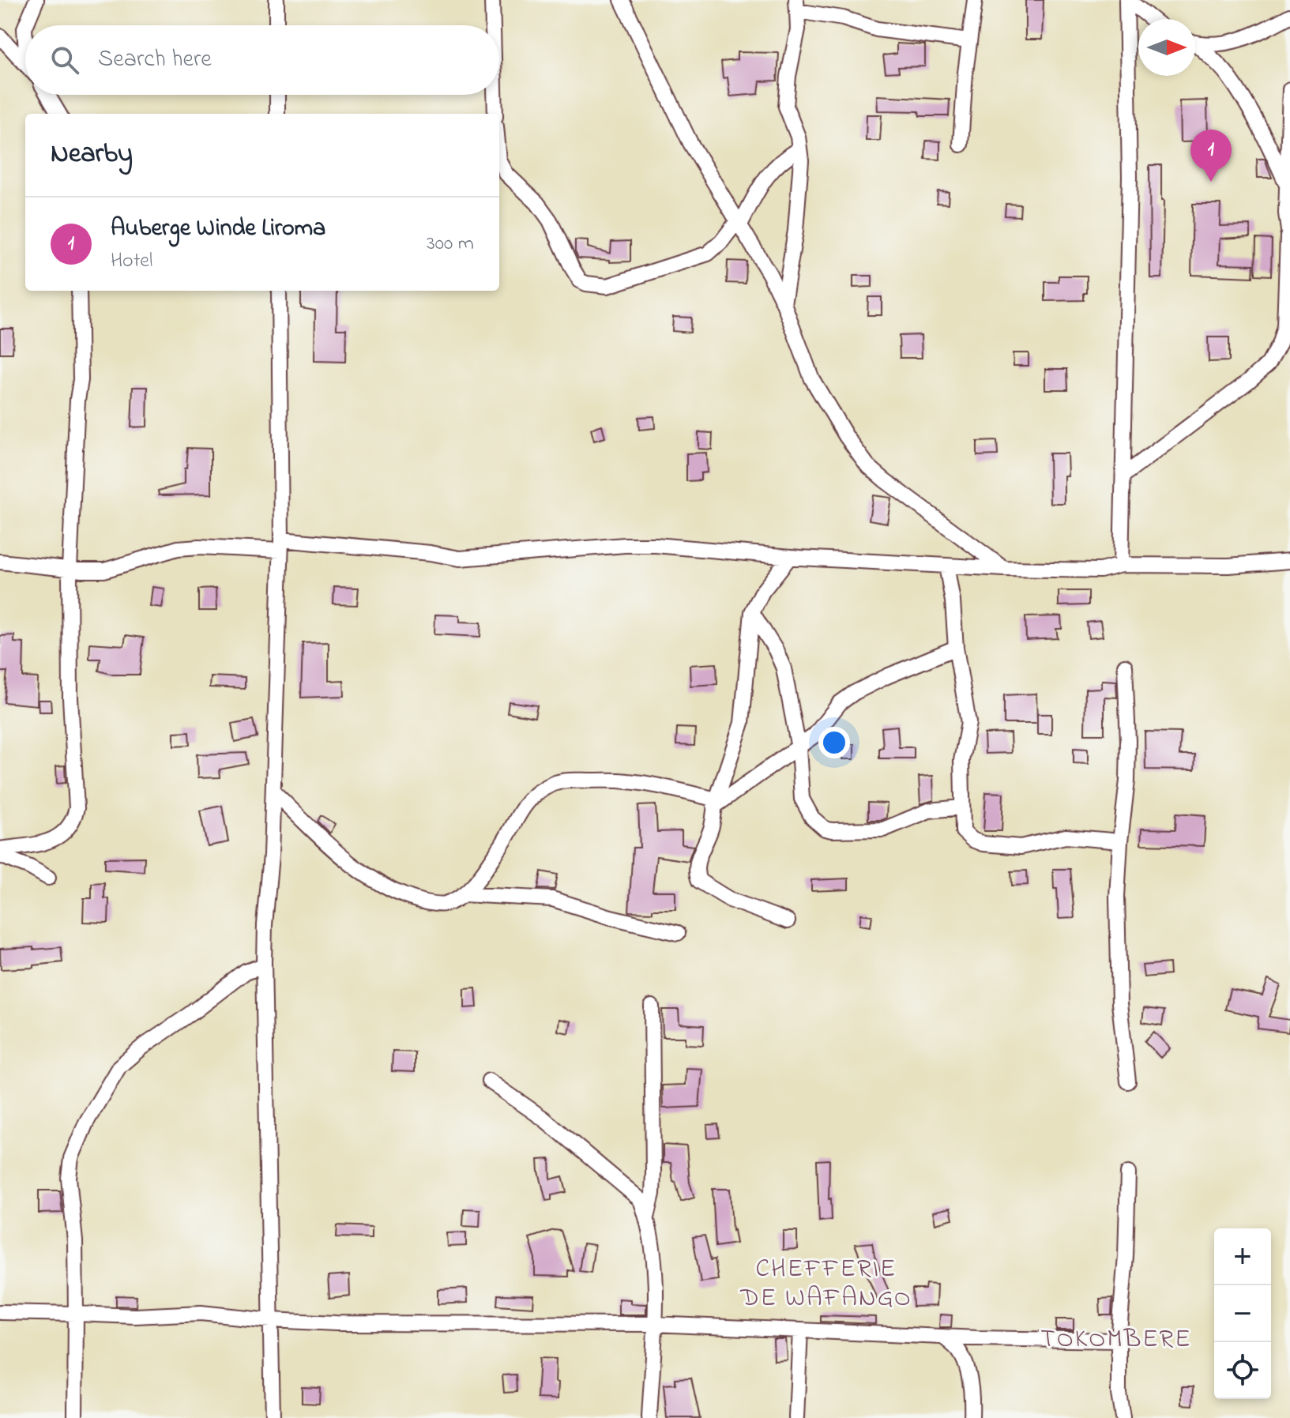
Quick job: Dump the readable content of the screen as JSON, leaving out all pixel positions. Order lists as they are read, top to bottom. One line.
{"districts":["CHEFFERIE DE WAFANGO","TOKOMBERE"],"north":"right","page":{"search":"Search here","heading":"Nearby","pins":"1","list":[{"mark":"1","name":"Auberge Winde Liroma","note":"Hotel","value":"300 m"}],"map_buttons":["+","−"]}}
